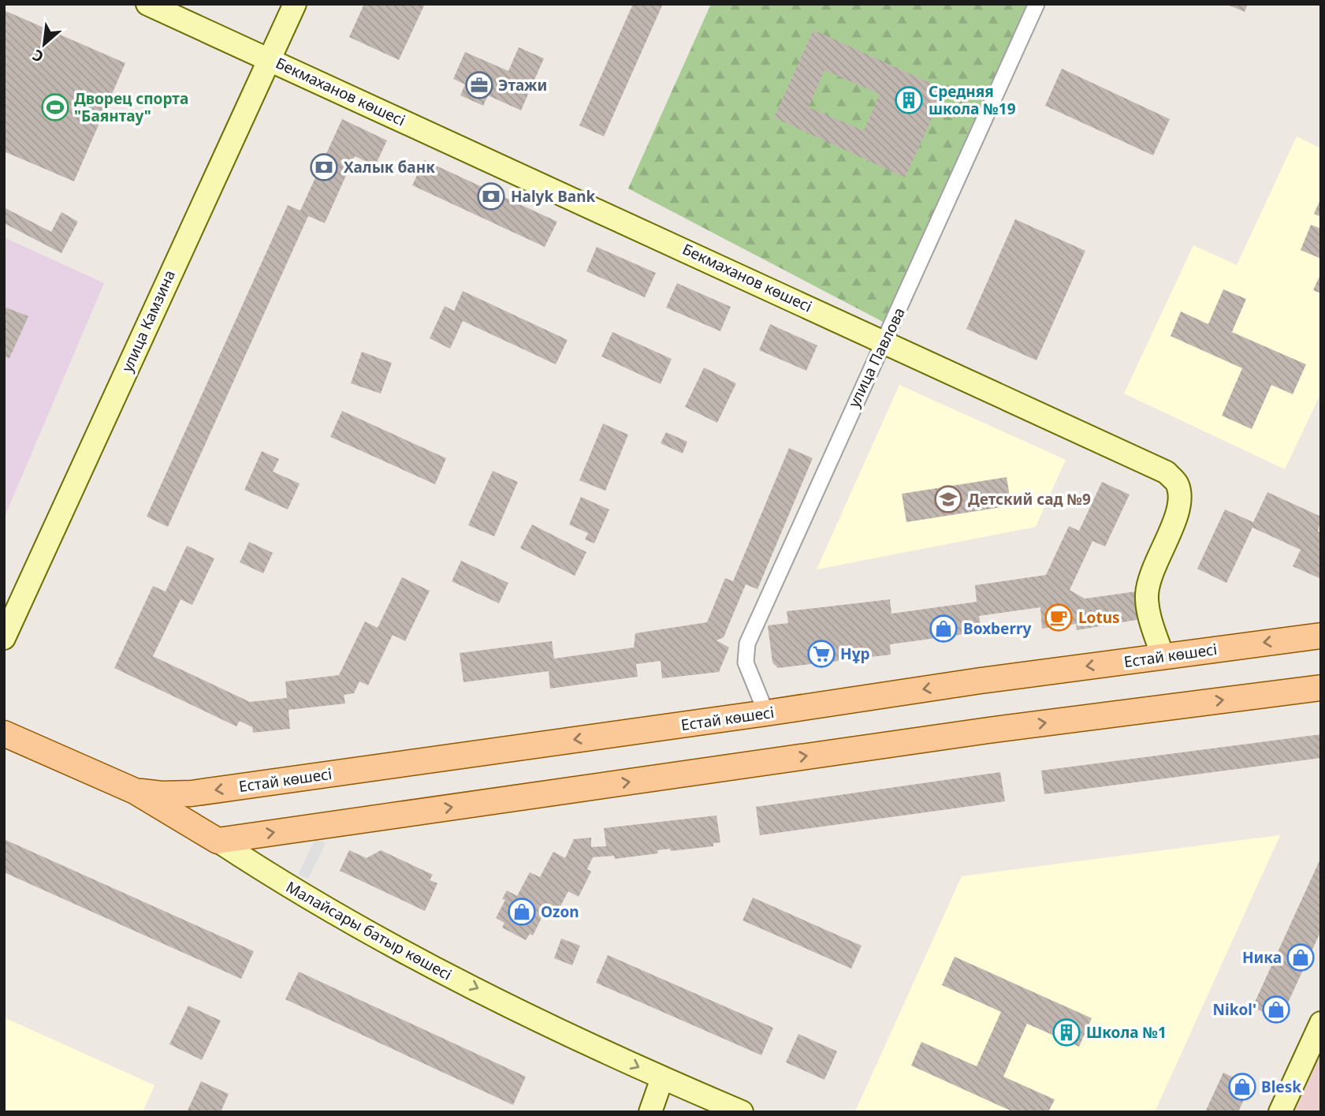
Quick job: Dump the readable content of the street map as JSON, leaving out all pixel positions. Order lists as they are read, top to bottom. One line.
{"streets":{"main road":["Естай көшесі","Малайсары батыр көшесі"],"street":["Бекмаханов көшесі","улица Камзина","улица Павлова"]},"crossings":[["Бекмаханов көшесі","улица Камзина"],["Бекмаханов көшесі","улица Павлова"],["Бекмаханов көшесі","Естай көшесі"],["улица Павлова","Естай көшесі"],["Естай көшесі","Малайсары батыр көшесі"]],"one_way":["Малайсары батыр көшесі"],"places":{"office":["Этажи"],"building":["Средняя школа №19","Школа №1"],"sports":["Дворец спорта \"Баянтау\""],"bank":["Халык банк","Halyk Bank"],"school or university":["Детский сад №9"],"cafe":["Lotus"],"shop":["Boxberry","Ozon","Ника","Nikol'","Blesk"],"supermarket":["Нұр"]},"north":"bottom left"}
